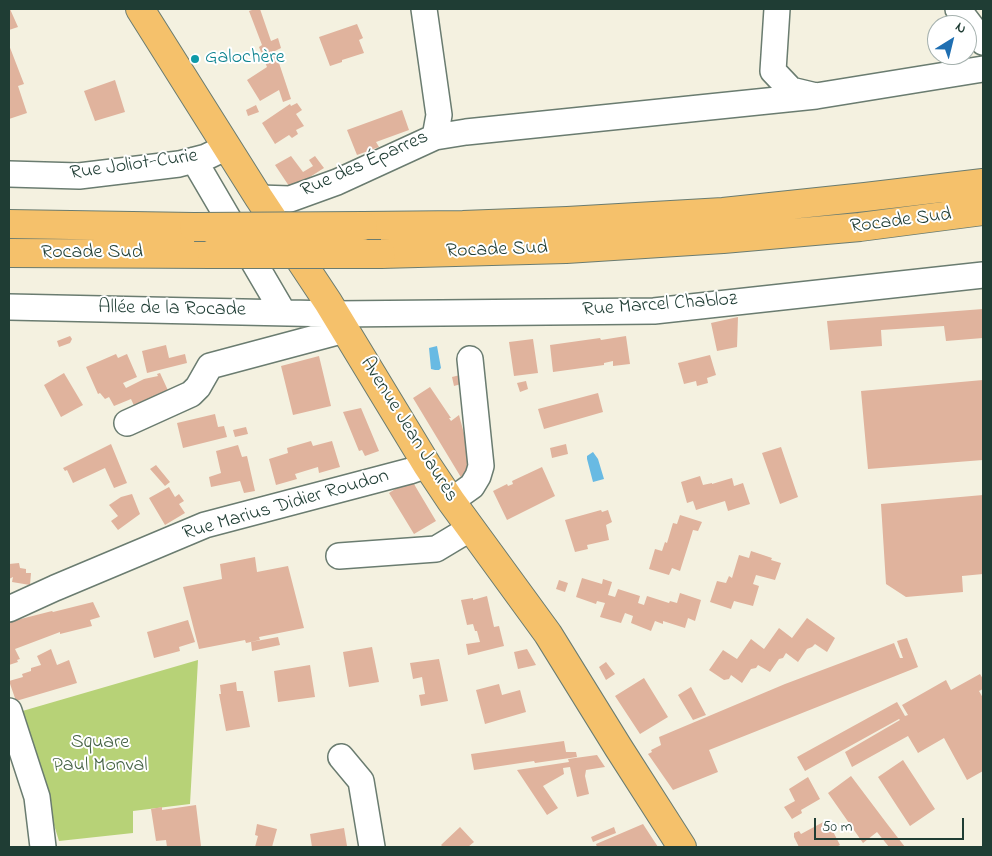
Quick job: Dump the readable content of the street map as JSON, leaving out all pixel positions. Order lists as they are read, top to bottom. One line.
{"streets":{"main road":["Rocade Sud","Avenue Jean Jaurès"],"street":["Rue des Éparres","Rue Joliot-Curie","Rue Marcel Chabloz","Allée de la Rocade","Rue Marius Didier Roudon"]},"crossings":[["Rue des Éparres","Avenue Jean Jaurès"],["Rue Joliot-Curie","Avenue Jean Jaurès"],["Rue Marcel Chabloz","Allée de la Rocade"],["Rue Marcel Chabloz","Avenue Jean Jaurès"],["Allée de la Rocade","Avenue Jean Jaurès"],["Avenue Jean Jaurès","Rue Marius Didier Roudon"]],"parks":["Square Paul Monval"],"places":["Galochère"],"scale_bar":"50 m","north":"top right"}
